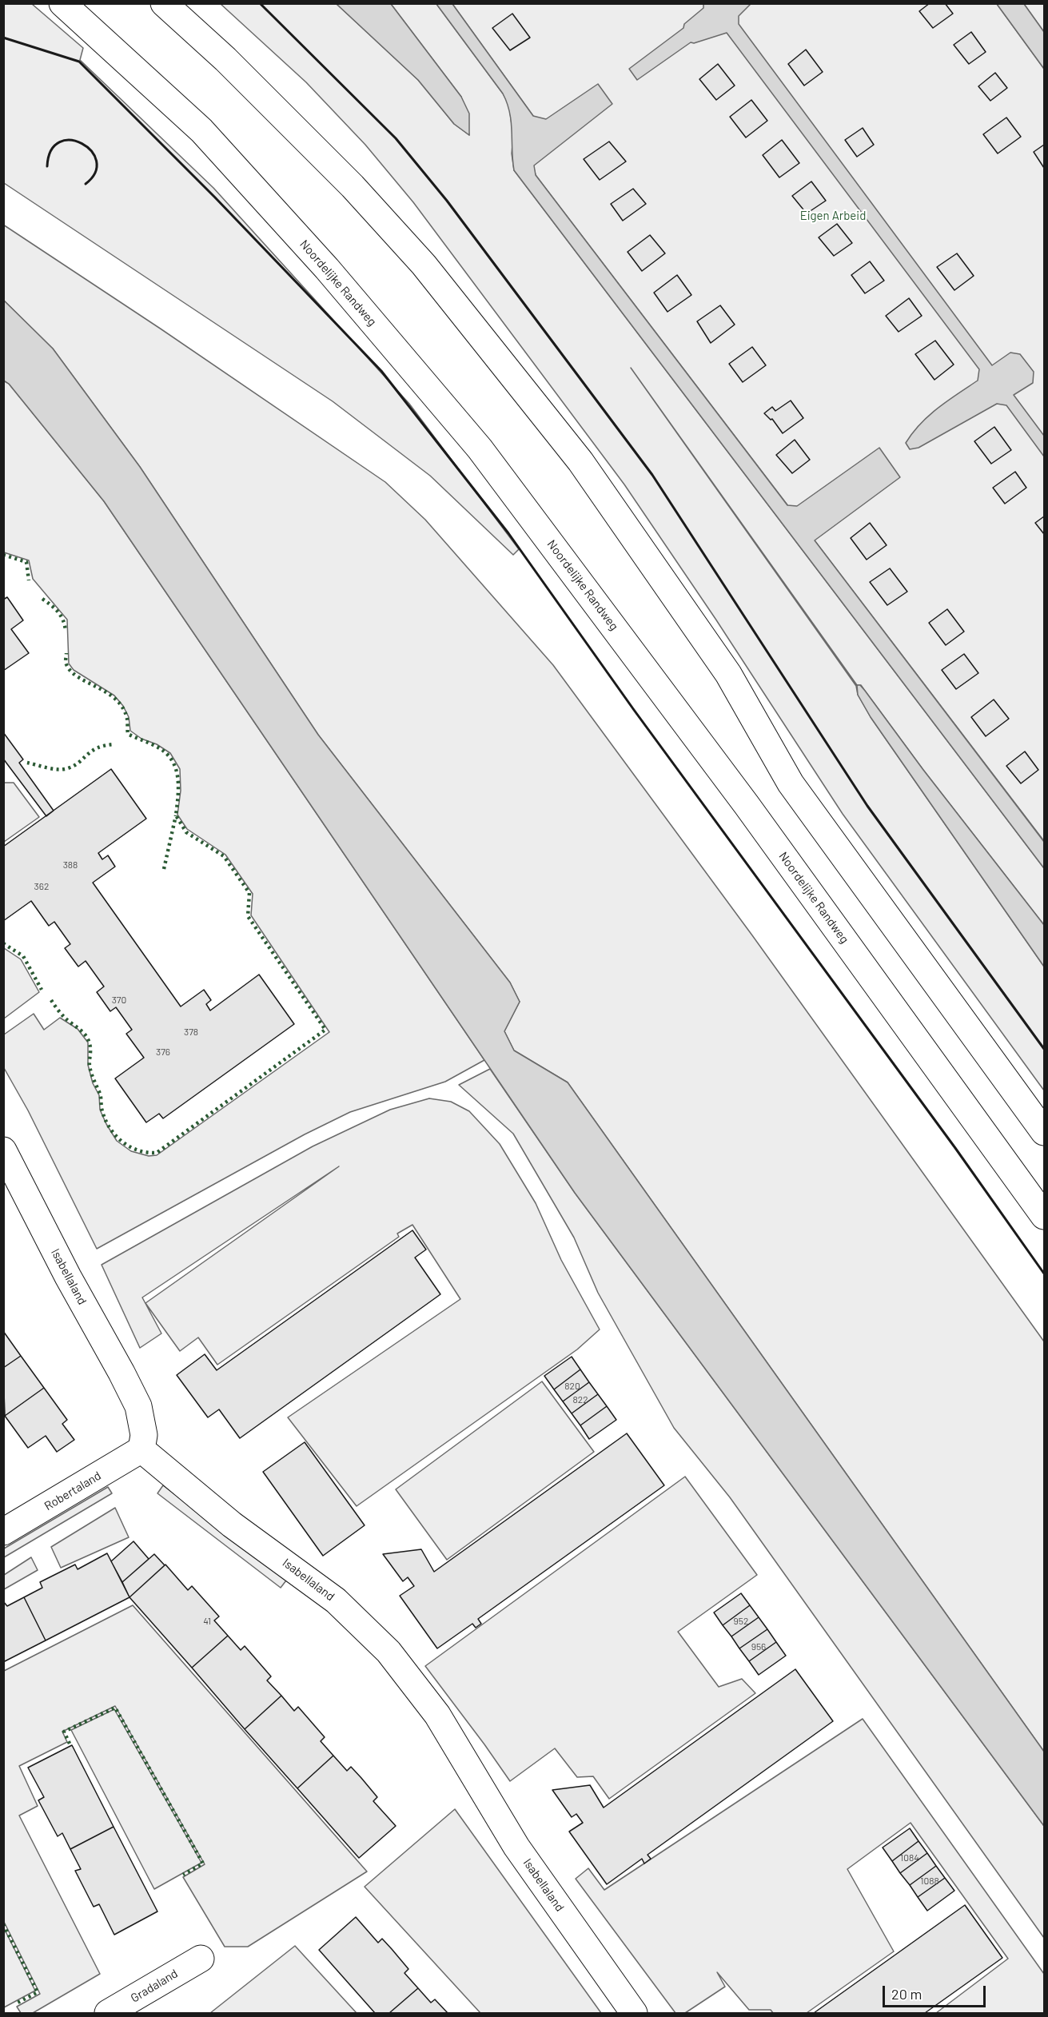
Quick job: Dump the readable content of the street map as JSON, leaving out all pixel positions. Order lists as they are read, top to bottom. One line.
{"streets":{"main road":["Noordelijke Randweg","Isabellaland","Robertaland","Gradaland"]},"crossings":[["Isabellaland","Robertaland"]],"parks":["Eigen Arbeid"],"house_numbers":["388","362","370","378","376","820","822","41","952","956","1084","1088"],"scale_bar":"20 m"}
